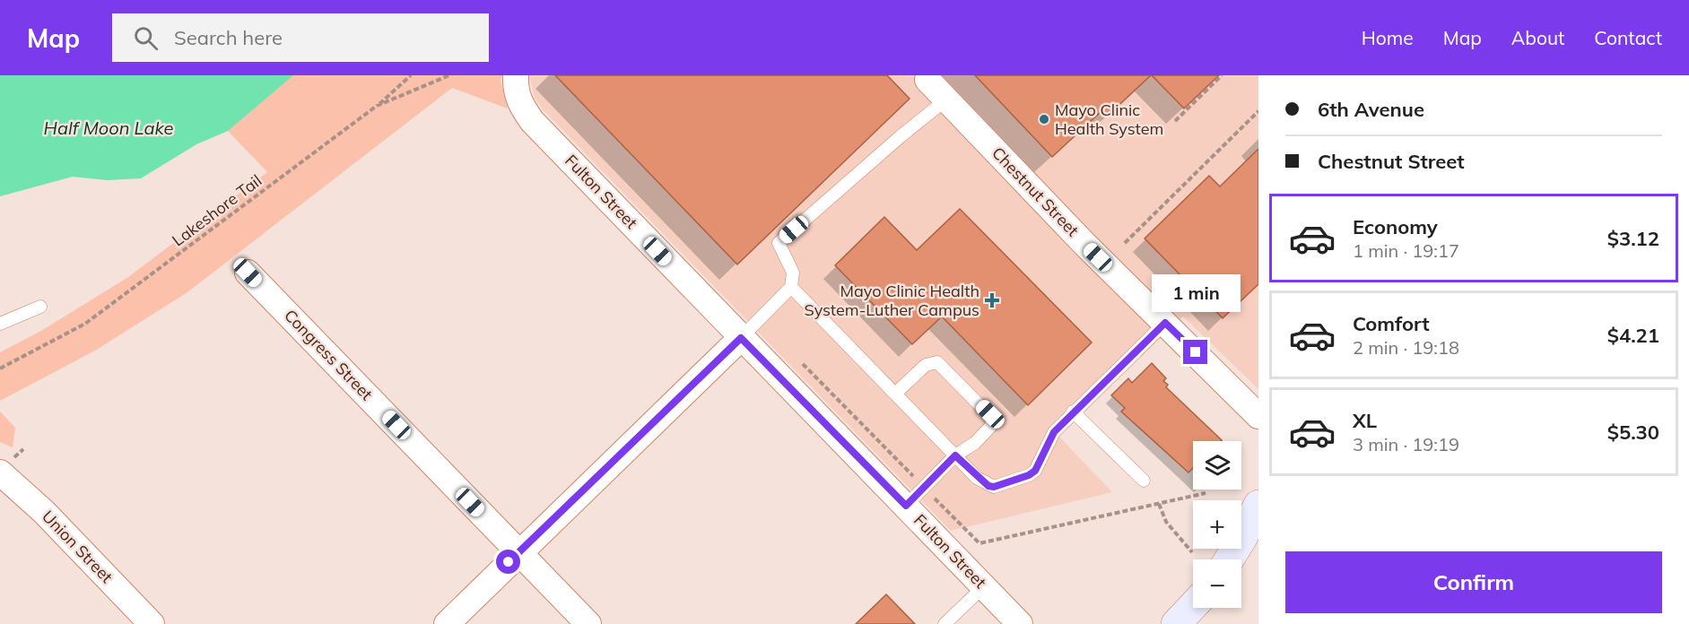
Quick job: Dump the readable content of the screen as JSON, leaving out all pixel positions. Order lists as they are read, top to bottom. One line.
{"streets":{"street":["Fulton Street","Chestnut Street","Congress Street","Union Street"],"path":["Lakeshore Tail"]},"water":["Half Moon Lake"],"places":{"other":["Mayo Clinic Health System"],"health":["Mayo Clinic Health System-Luther Campus"]},"page":{"header":"Map","search":"Search here","nav":["Home","Map","About","Contact"],"banner":["6th Avenue","Chestnut Street"],"list":[{"name":"Economy","note":"1 min · 19:17","value":"$3.12"},{"name":"Comfort","note":"2 min · 19:18","value":"$4.21"},{"name":"XL","note":"3 min · 19:19","value":"$5.30"}],"bubble":"1 min","map_buttons":["+","−"],"buttons":"Confirm"}}
